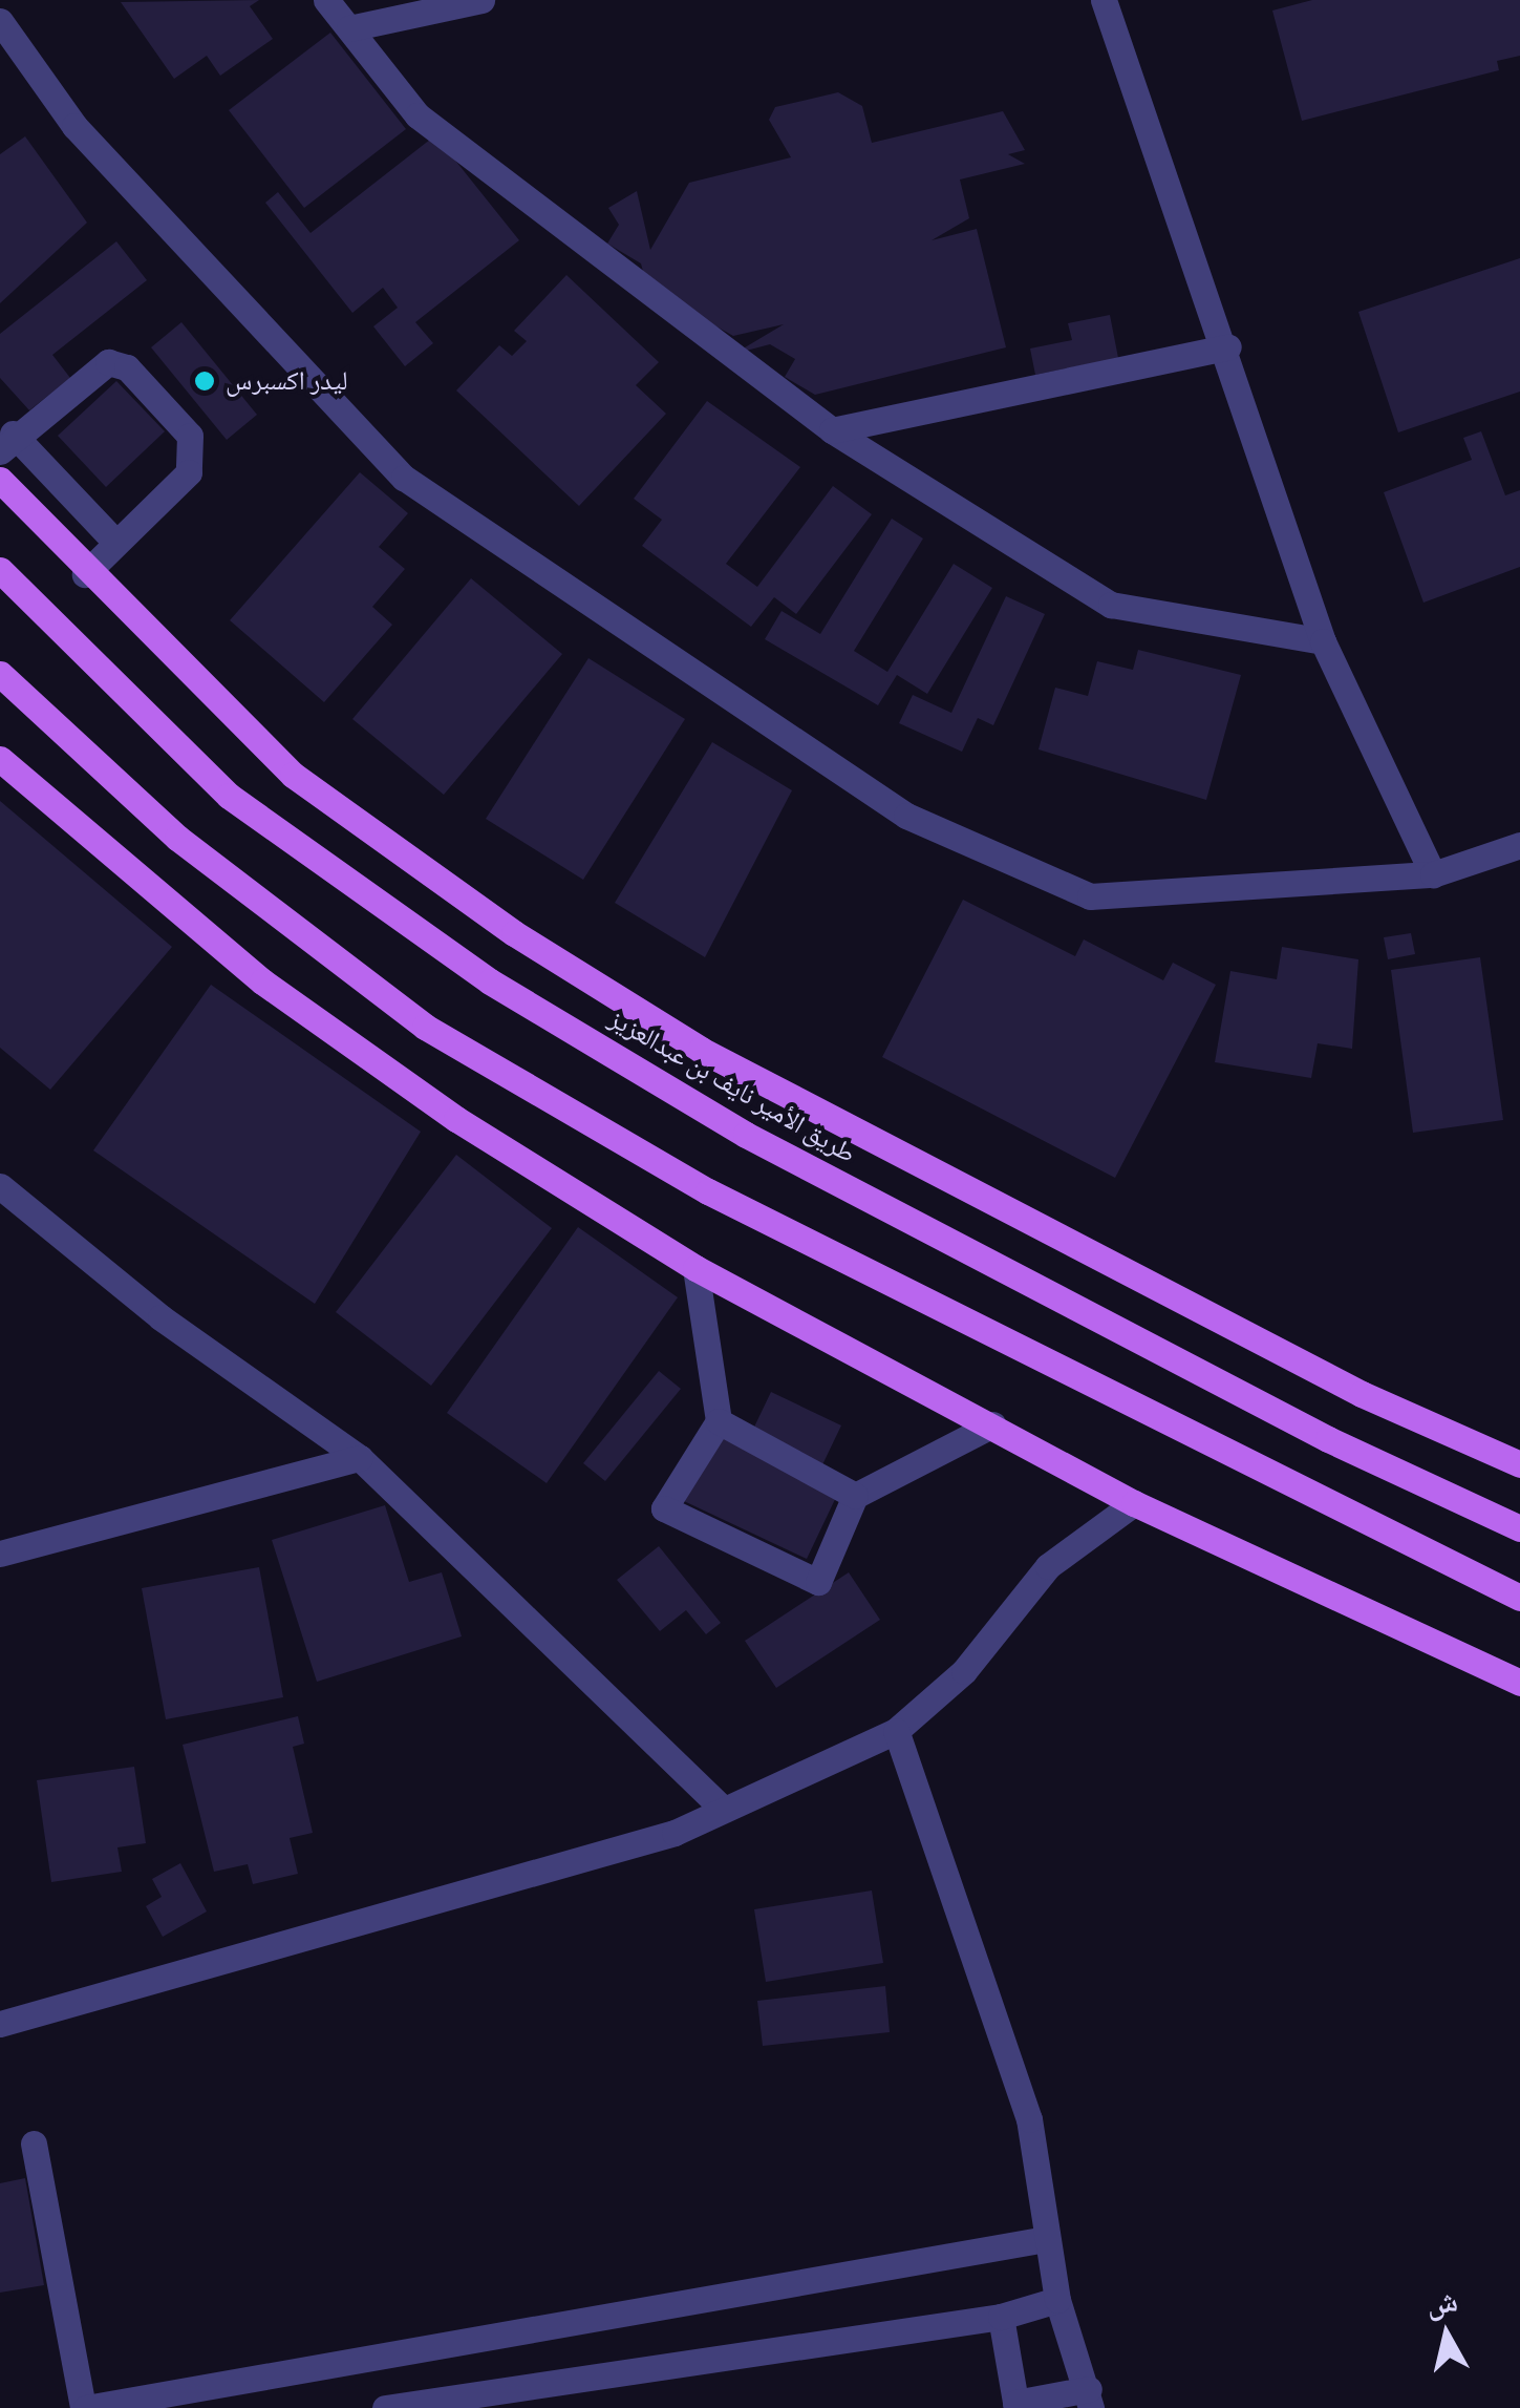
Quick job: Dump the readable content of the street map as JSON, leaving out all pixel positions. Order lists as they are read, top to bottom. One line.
{"streets":{"main road":["طريق الأمير نايف بن عبدالعزيز"]},"places":["ليدر اكسبرس"],"north":"top"}
